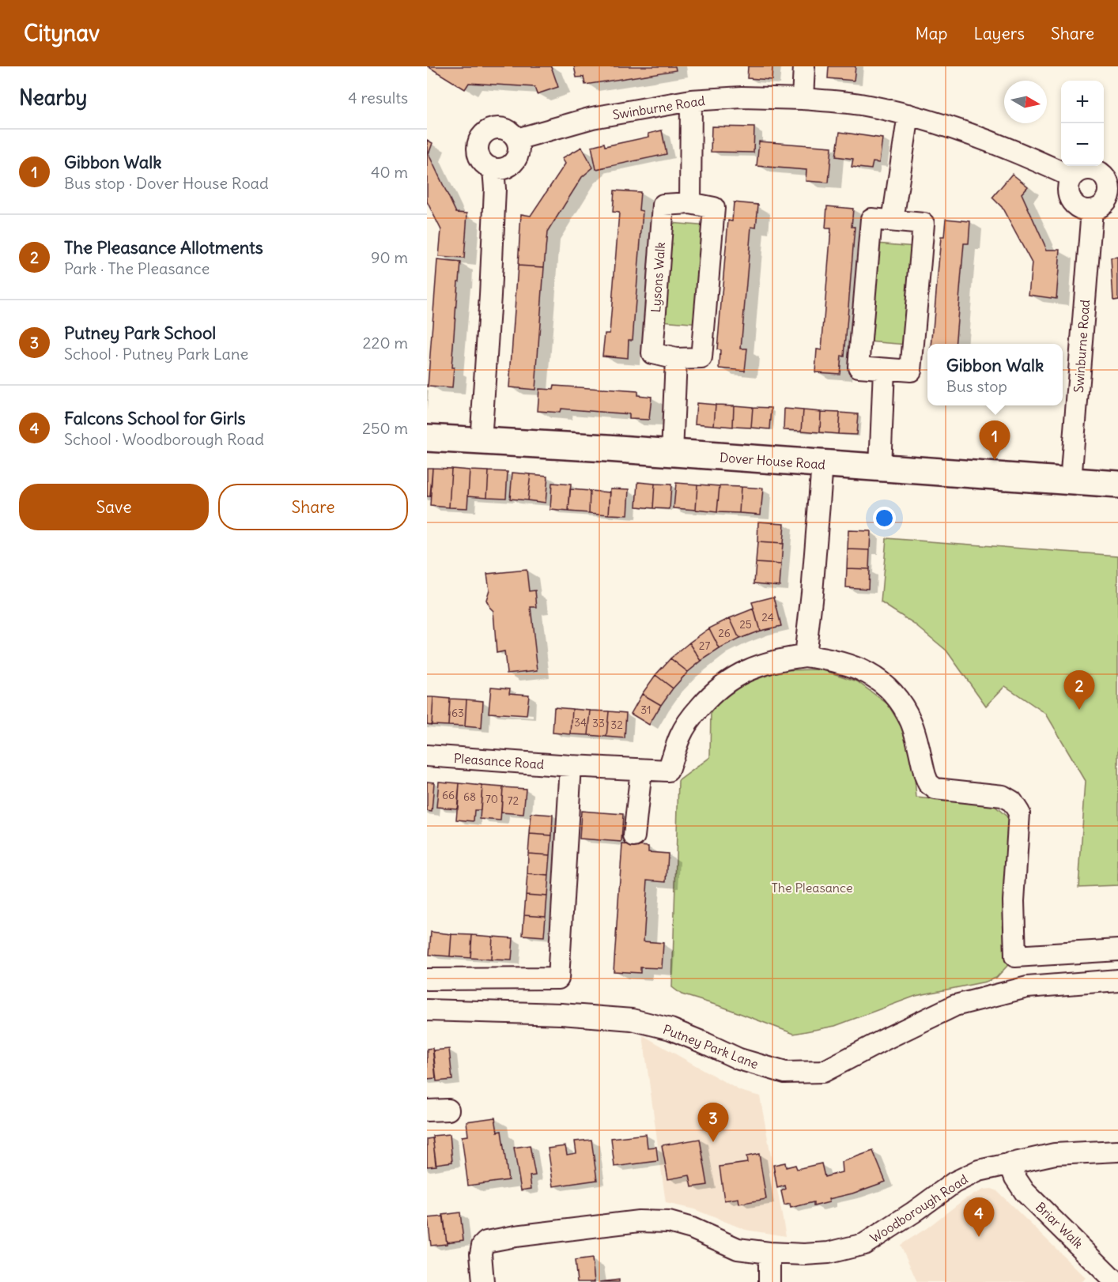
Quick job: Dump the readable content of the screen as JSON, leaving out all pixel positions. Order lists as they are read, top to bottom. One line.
{"streets":{"street":["Swinburne Road","Lysons Walk","Dover House Road","Pleasance Road","Putney Park Lane","Woodborough Road","Briar Walk"]},"crossings":[["Swinburne Road","Dover House Road"],["Woodborough Road","Briar Walk"]],"parks":["The Pleasance"],"house_numbers":["24","25","26","27","31","63","34","33","32","66","68","70","72"],"north":"right","page":{"header":"Citynav","nav":["Map","Layers","Share"],"heading":["Nearby","4 results"],"map_buttons":["+","−"],"list":[{"mark":"1","name":"Gibbon Walk","note":"Bus stop · Dover House Road","value":"40 m"},{"mark":"2","name":"The Pleasance Allotments","note":"Park · The Pleasance","value":"90 m"},{"mark":"3","name":"Putney Park School","note":"School · Putney Park Lane","value":"220 m"},{"mark":"4","name":"Falcons School for Girls","note":"School · Woodborough Road","value":"250 m"}],"popup":["Gibbon Walk","Bus stop"],"pins":["1","2","3","4"],"buttons":["Save","Share"]}}
